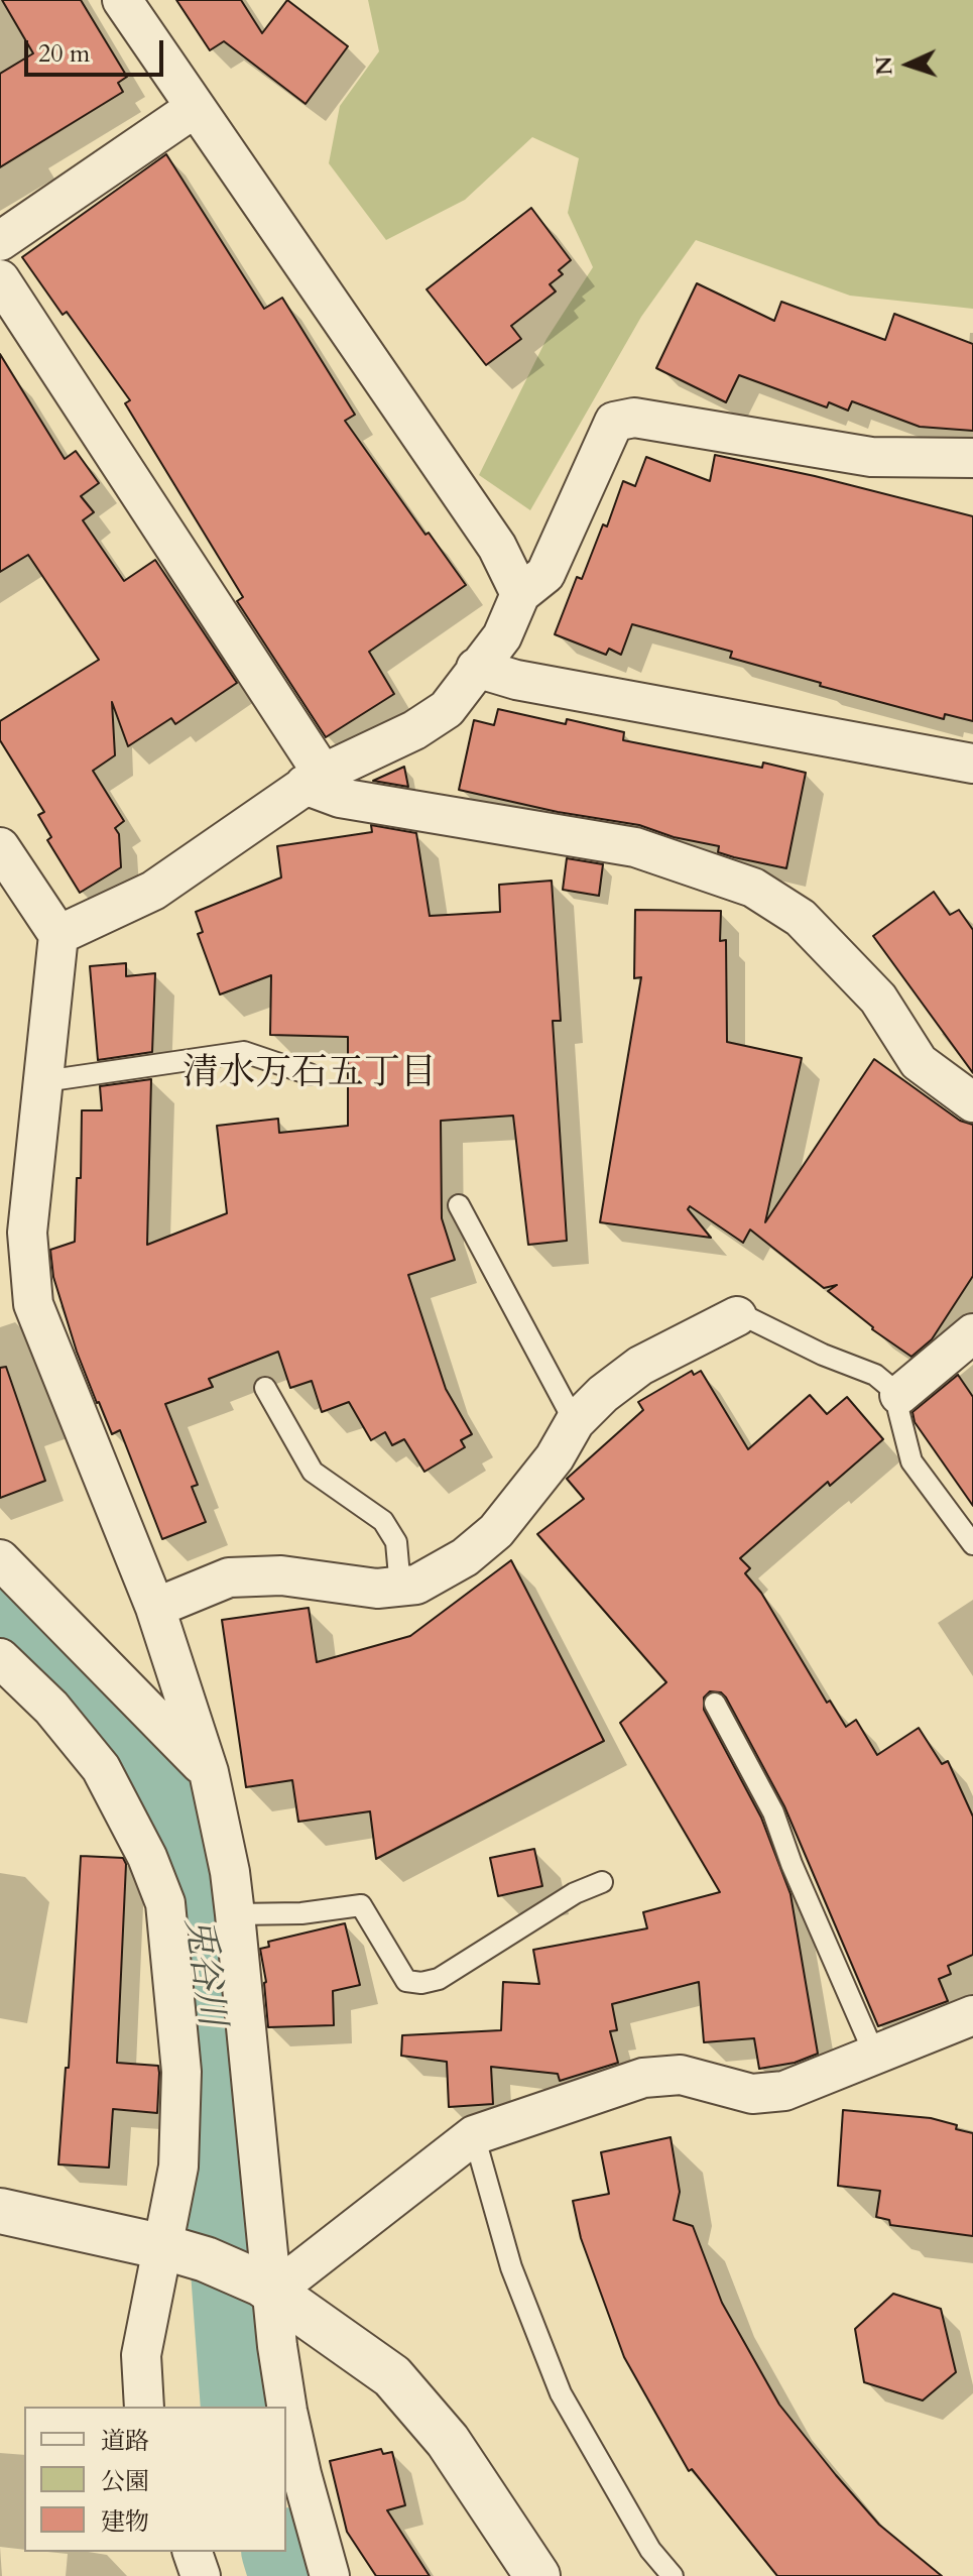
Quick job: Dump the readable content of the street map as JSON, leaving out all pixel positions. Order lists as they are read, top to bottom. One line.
{"districts":["清水万石五丁目"],"water":["兎谷川"],"legend":["道路","公園","建物"],"scale_bar":"20 m","north":"left"}
